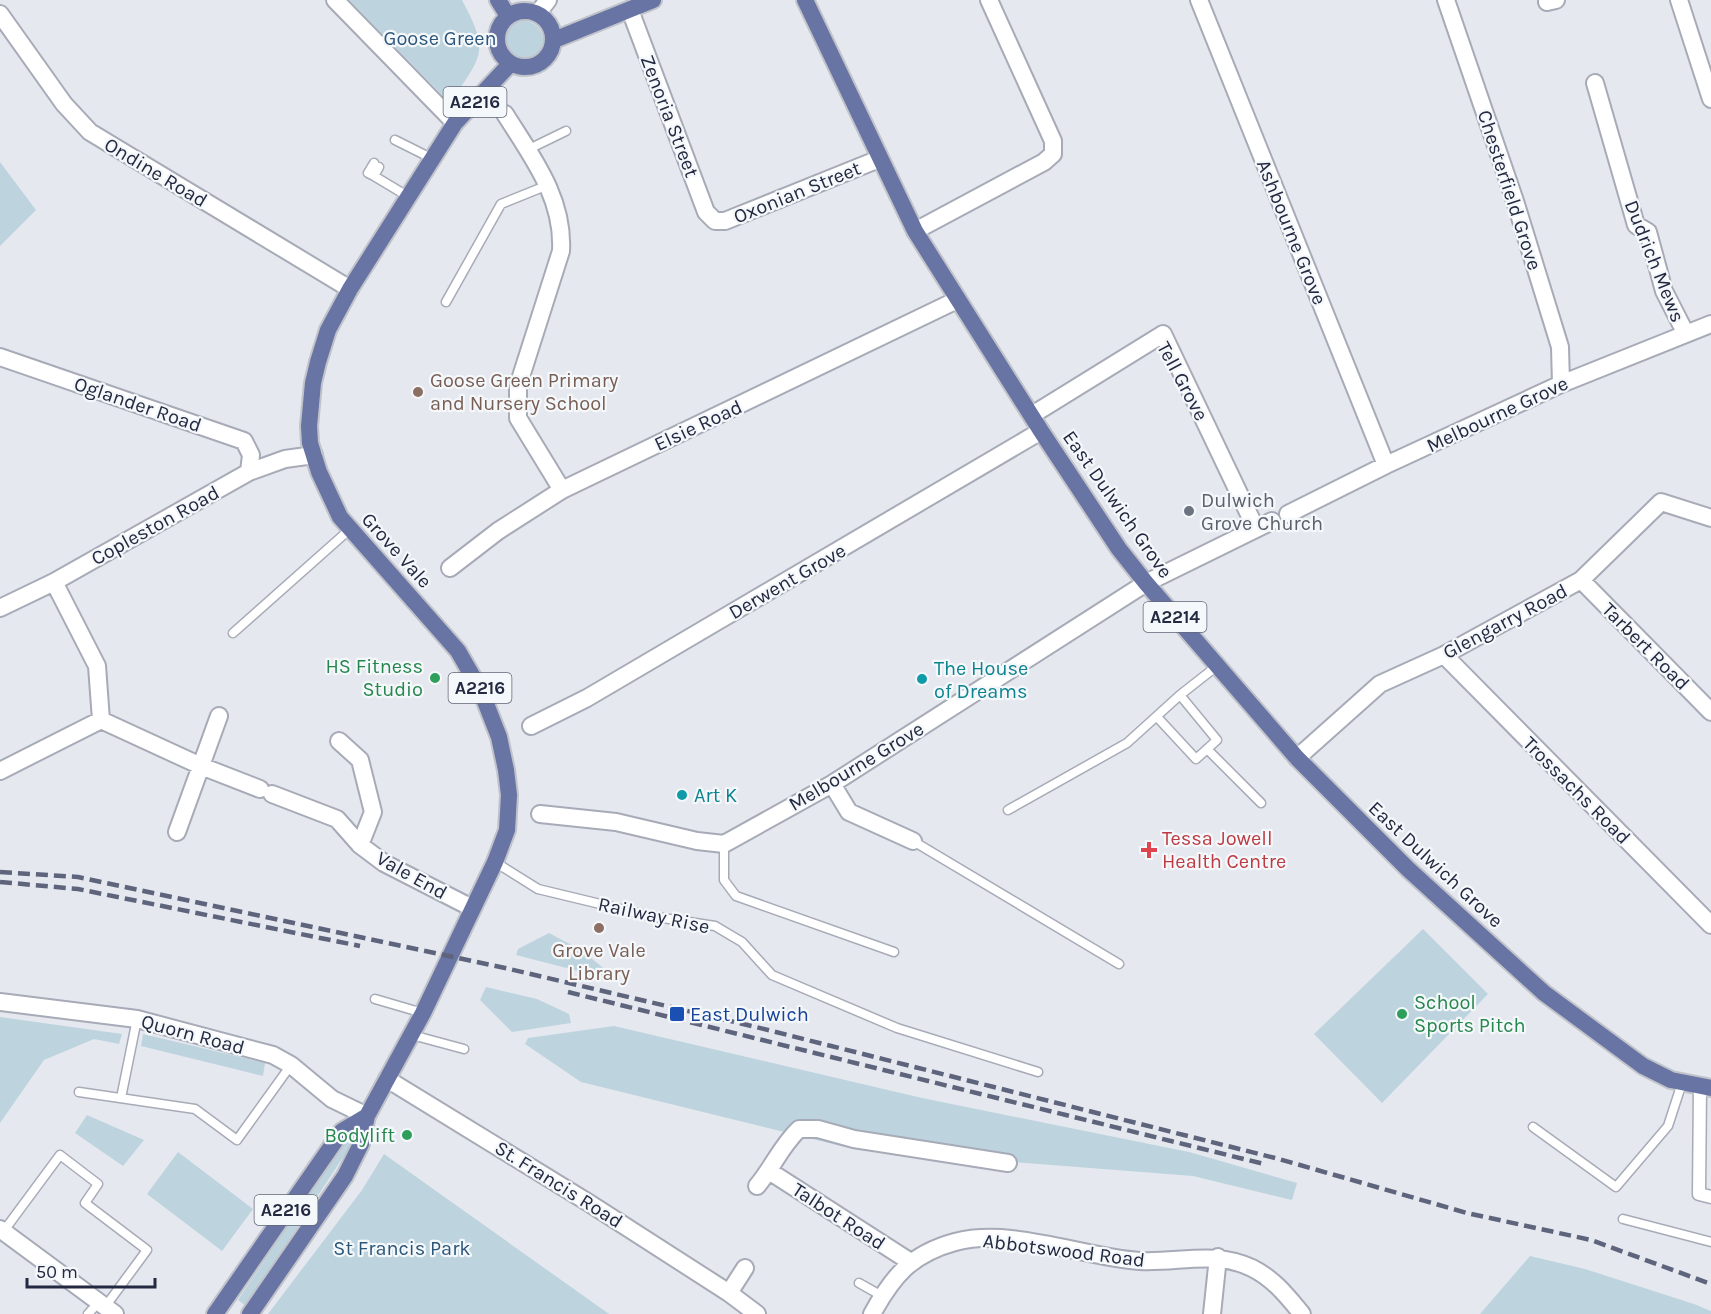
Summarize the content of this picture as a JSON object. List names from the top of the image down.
{
  "streets": {
    "main road": [
      "A2216",
      "East Dulwich Grove",
      "Grove Vale",
      "A2214"
    ],
    "street": [
      "Zenoria Street",
      "Ondine Road",
      "Chesterfield Grove",
      "Oxonian Street",
      "Ashbourne Grove",
      "Dudrich Mews",
      "Tell Grove",
      "Oglander Road",
      "Melbourne Grove",
      "Elsie Road",
      "Copleston Road",
      "Derwent Grove",
      "Glengarry Road",
      "Tarbert Road",
      "Trossachs Road",
      "Vale End",
      "Quorn Road",
      "St. Francis Road",
      "Talbot Road",
      "Abbotswood Road"
    ],
    "lane": ["Railway Rise"]
  },
  "crossings": [
    ["A2216", "Grove Vale"],
    ["A2216", "Quorn Road"],
    ["A2216", "St. Francis Road"],
    ["Zenoria Street", "Oxonian Street"],
    ["Ondine Road", "Grove Vale"],
    ["Chesterfield Grove", "Melbourne Grove"],
    ["Oxonian Street", "East Dulwich Grove"],
    ["Ashbourne Grove", "Melbourne Grove"],
    ["Dudrich Mews", "Melbourne Grove"],
    ["Tell Grove", "Melbourne Grove"],
    ["Tell Grove", "East Dulwich Grove"],
    ["Oglander Road", "Copleston Road"],
    ["Melbourne Grove", "East Dulwich Grove"],
    ["Elsie Road", "East Dulwich Grove"],
    ["East Dulwich Grove", "Derwent Grove"],
    ["East Dulwich Grove", "Glengarry Road"],
    ["Copleston Road", "Grove Vale"],
    ["Grove Vale", "Vale End"],
    ["Grove Vale", "Railway Rise"],
    ["Grove Vale", "St. Francis Road"],
    ["Glengarry Road", "Tarbert Road"],
    ["Glengarry Road", "Trossachs Road"],
    ["Talbot Road", "Abbotswood Road"]
  ],
  "parks": ["Goose Green", "St Francis Park"],
  "places": {
    "other": [
      "Goose Green Primary and Nursery School",
      "Dulwich Grove Church",
      "HS Fitness Studio",
      "The House of Dreams",
      "Art K",
      "Grove Vale Library",
      "School Sports Pitch",
      "Bodylift"
    ],
    "health": ["Tessa Jowell Health Centre"],
    "transit": ["East Dulwich"]
  },
  "scale_bar": "50 m"
}
